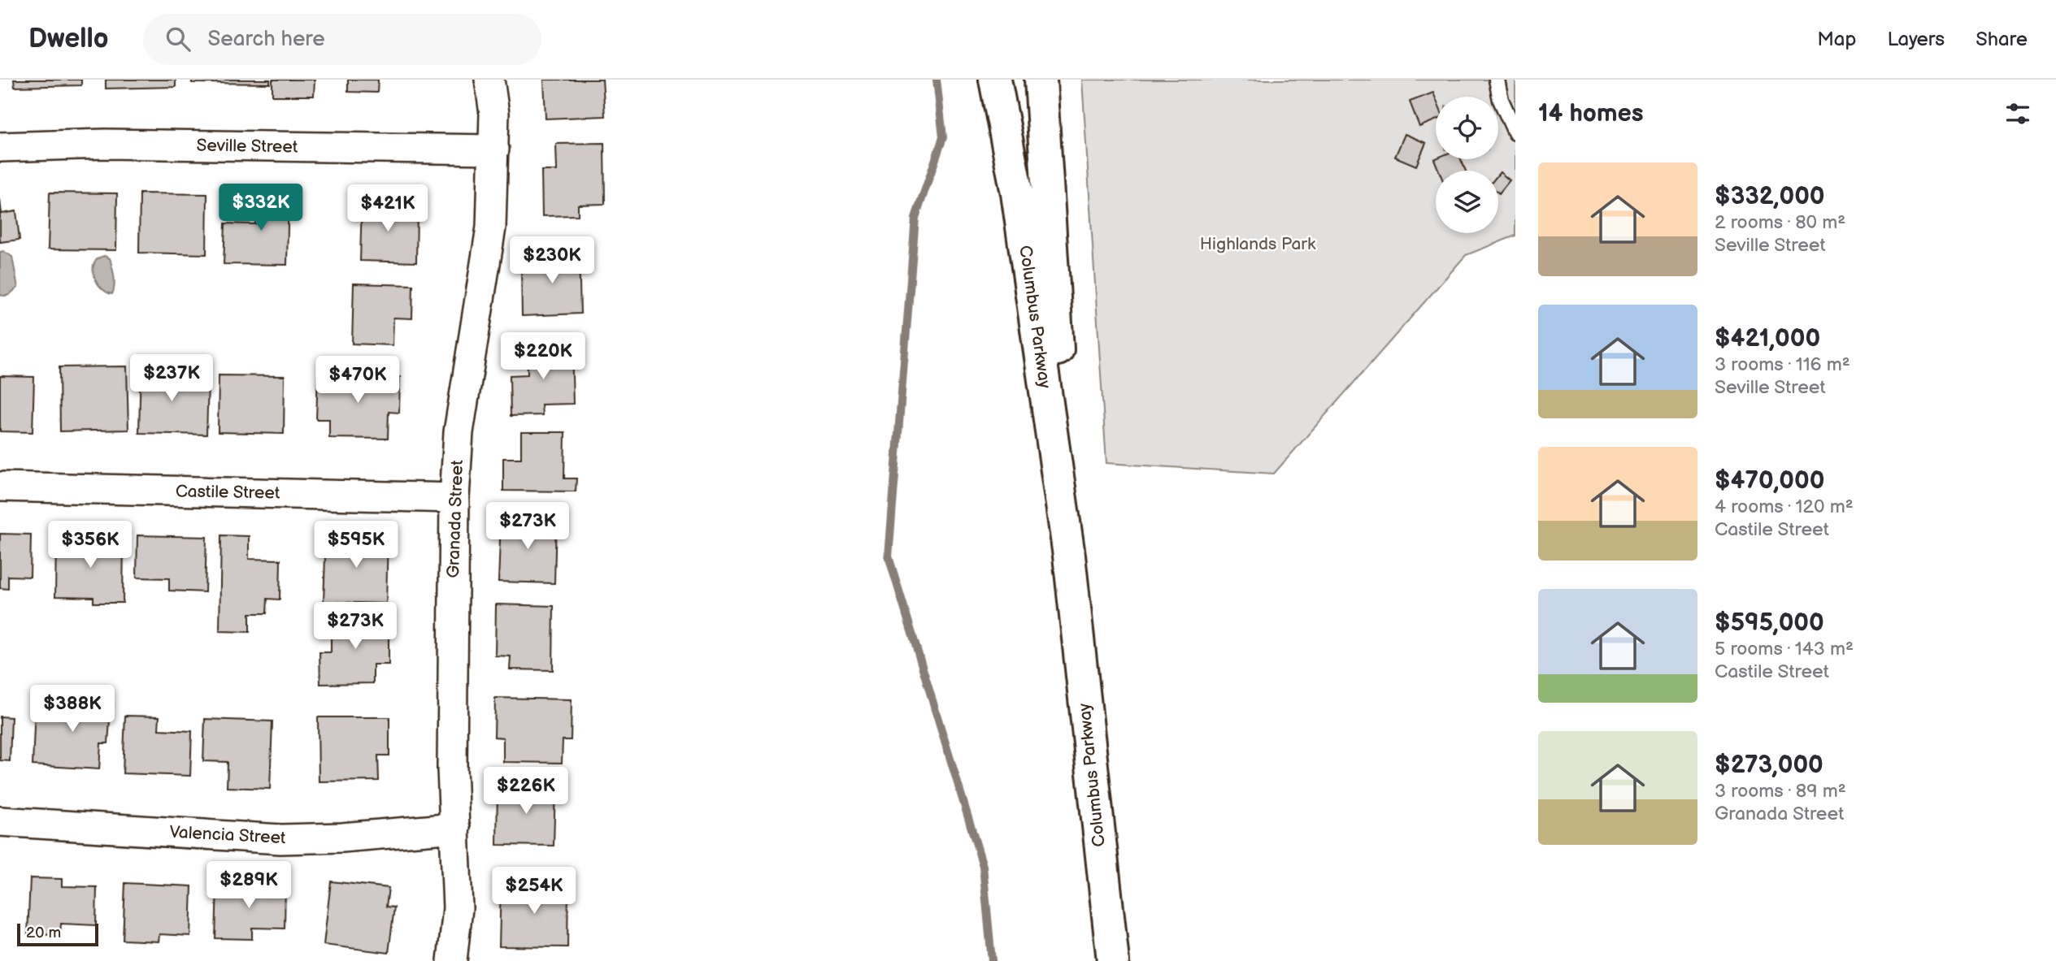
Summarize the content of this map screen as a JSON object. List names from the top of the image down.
{
  "streets": {
    "main road": ["Columbus Parkway"],
    "street": [
      "Seville Street",
      "Castile Street",
      "Granada Street",
      "Valencia Street"
    ]
  },
  "crossings": [
    ["Seville Street", "Granada Street"],
    ["Castile Street", "Granada Street"],
    ["Granada Street", "Valencia Street"]
  ],
  "parks": ["Highlands Park"],
  "scale_bar": "20 m",
  "page": {
    "header": "Dwello",
    "search": "Search here",
    "nav": ["Map", "Layers", "Share"],
    "heading": "14 homes",
    "list": [
      {
        "name": "$332,000",
        "note": "2 rooms · 80 m² · Seville Street"
      },
      {
        "name": "$421,000",
        "note": "3 rooms · 116 m² · Seville Street"
      },
      {
        "name": "$470,000",
        "note": "4 rooms · 120 m² · Castile Street"
      },
      {
        "name": "$595,000",
        "note": "5 rooms · 143 m² · Castile Street"
      },
      {
        "name": "$273,000",
        "note": "3 rooms · 89 m² · Granada Street"
      }
    ],
    "price": [
      "$332K",
      "$421K",
      "$230K",
      "$220K",
      "$237K",
      "$470K",
      "$273K",
      "$356K",
      "$595K",
      "$273K",
      "$388K",
      "$226K",
      "$289K",
      "$254K"
    ],
    "scale": "20 m"
  }
}
